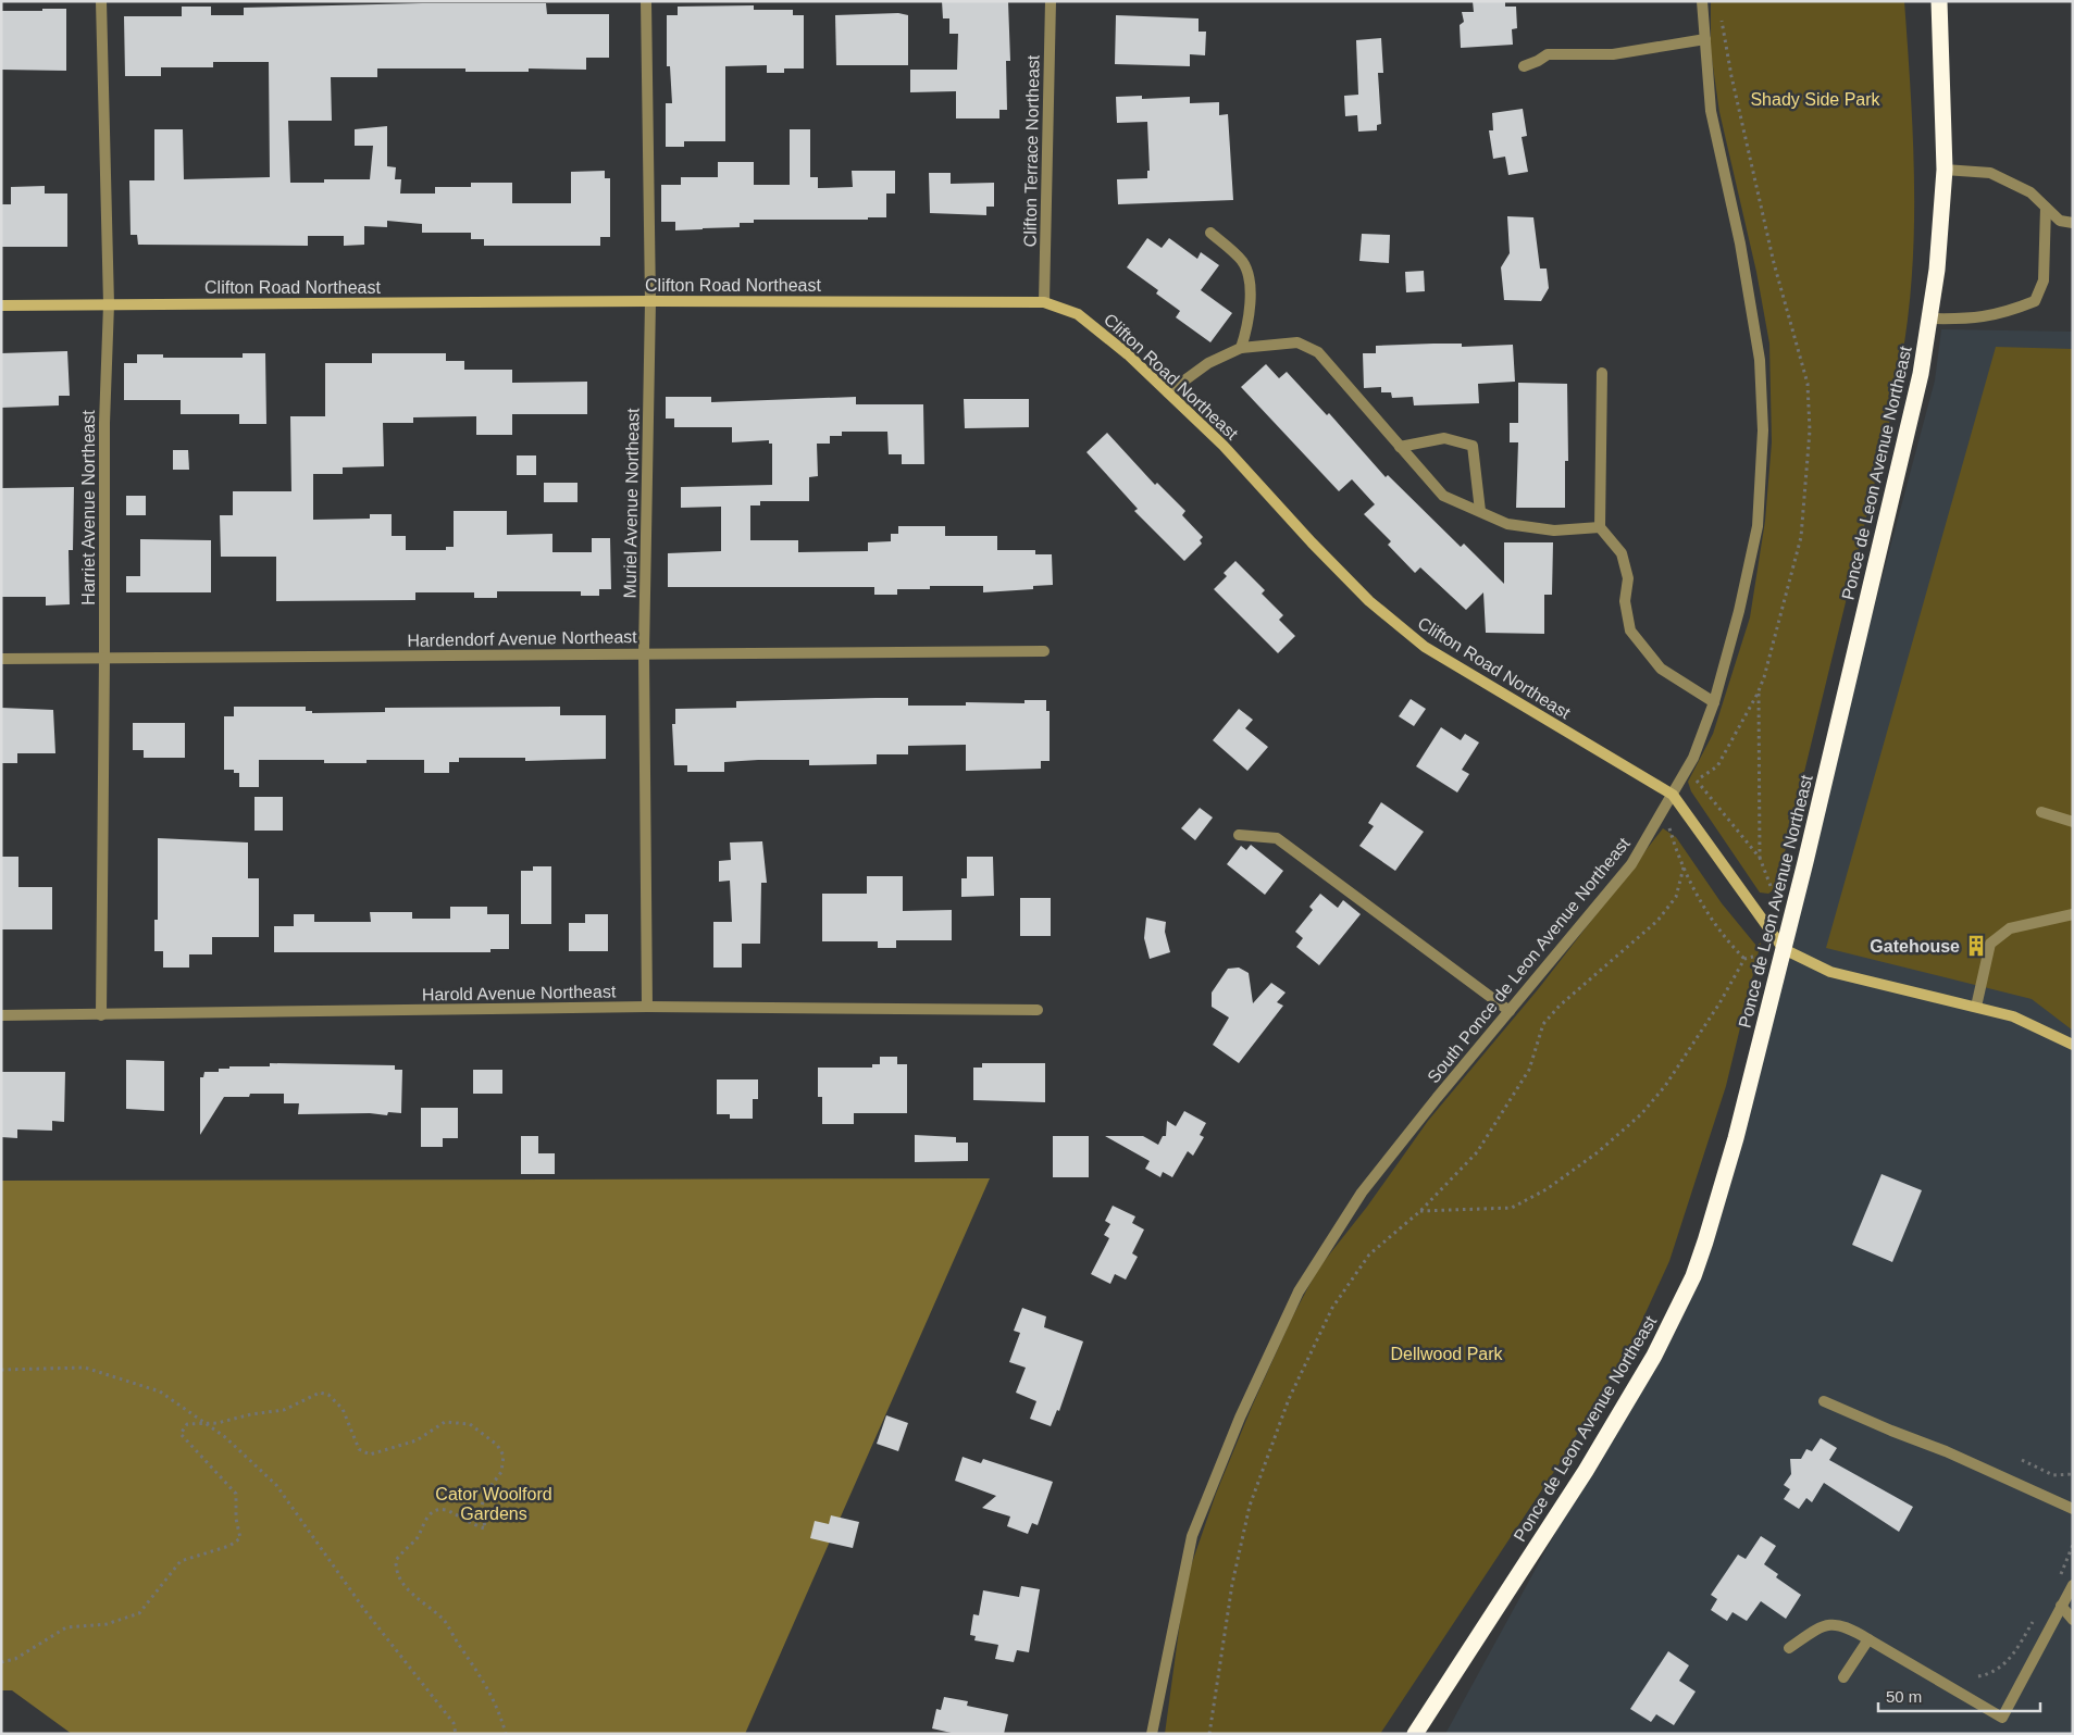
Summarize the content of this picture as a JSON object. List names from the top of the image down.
{
  "streets": {
    "highway": ["Ponce de Leon Avenue Northeast"],
    "street": [
      "Clifton Terrace Northeast",
      "Clifton Road Northeast",
      "Muriel Avenue Northeast",
      "Harriet Avenue Northeast",
      "Hardendorf Avenue Northeast",
      "South Ponce de Leon Avenue Northeast",
      "Harold Avenue Northeast"
    ]
  },
  "crossings": [
    ["Clifton Terrace Northeast", "Clifton Road Northeast"],
    ["Clifton Road Northeast", "Ponce de Leon Avenue Northeast"],
    ["Clifton Road Northeast", "Muriel Avenue Northeast"],
    ["Clifton Road Northeast", "Harriet Avenue Northeast"],
    ["Clifton Road Northeast", "South Ponce de Leon Avenue Northeast"],
    ["Muriel Avenue Northeast", "Hardendorf Avenue Northeast"],
    ["Muriel Avenue Northeast", "Harold Avenue Northeast"],
    ["Harriet Avenue Northeast", "Hardendorf Avenue Northeast"],
    ["Harriet Avenue Northeast", "Harold Avenue Northeast"]
  ],
  "parks": ["Shady Side Park", "Dellwood Park", "Cator Woolford Gardens"],
  "places": {
    "building": ["Gatehouse"]
  },
  "scale_bar": "50 m"
}
